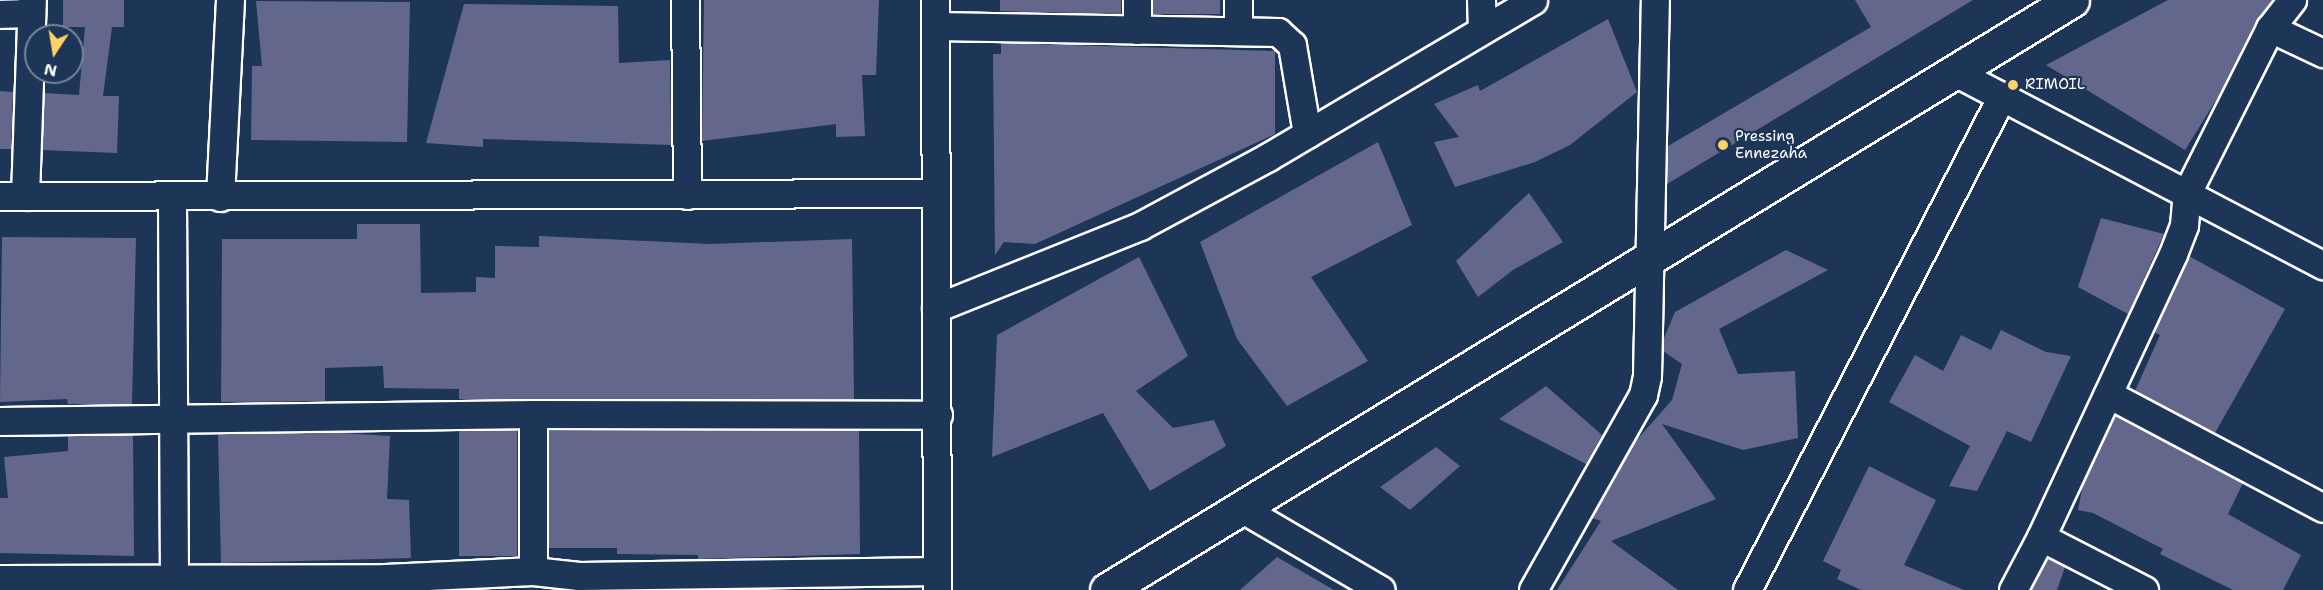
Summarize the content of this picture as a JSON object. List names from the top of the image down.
{
  "places": ["RIMOIL", "Pressing Ennezaha"],
  "north": "bottom"
}
